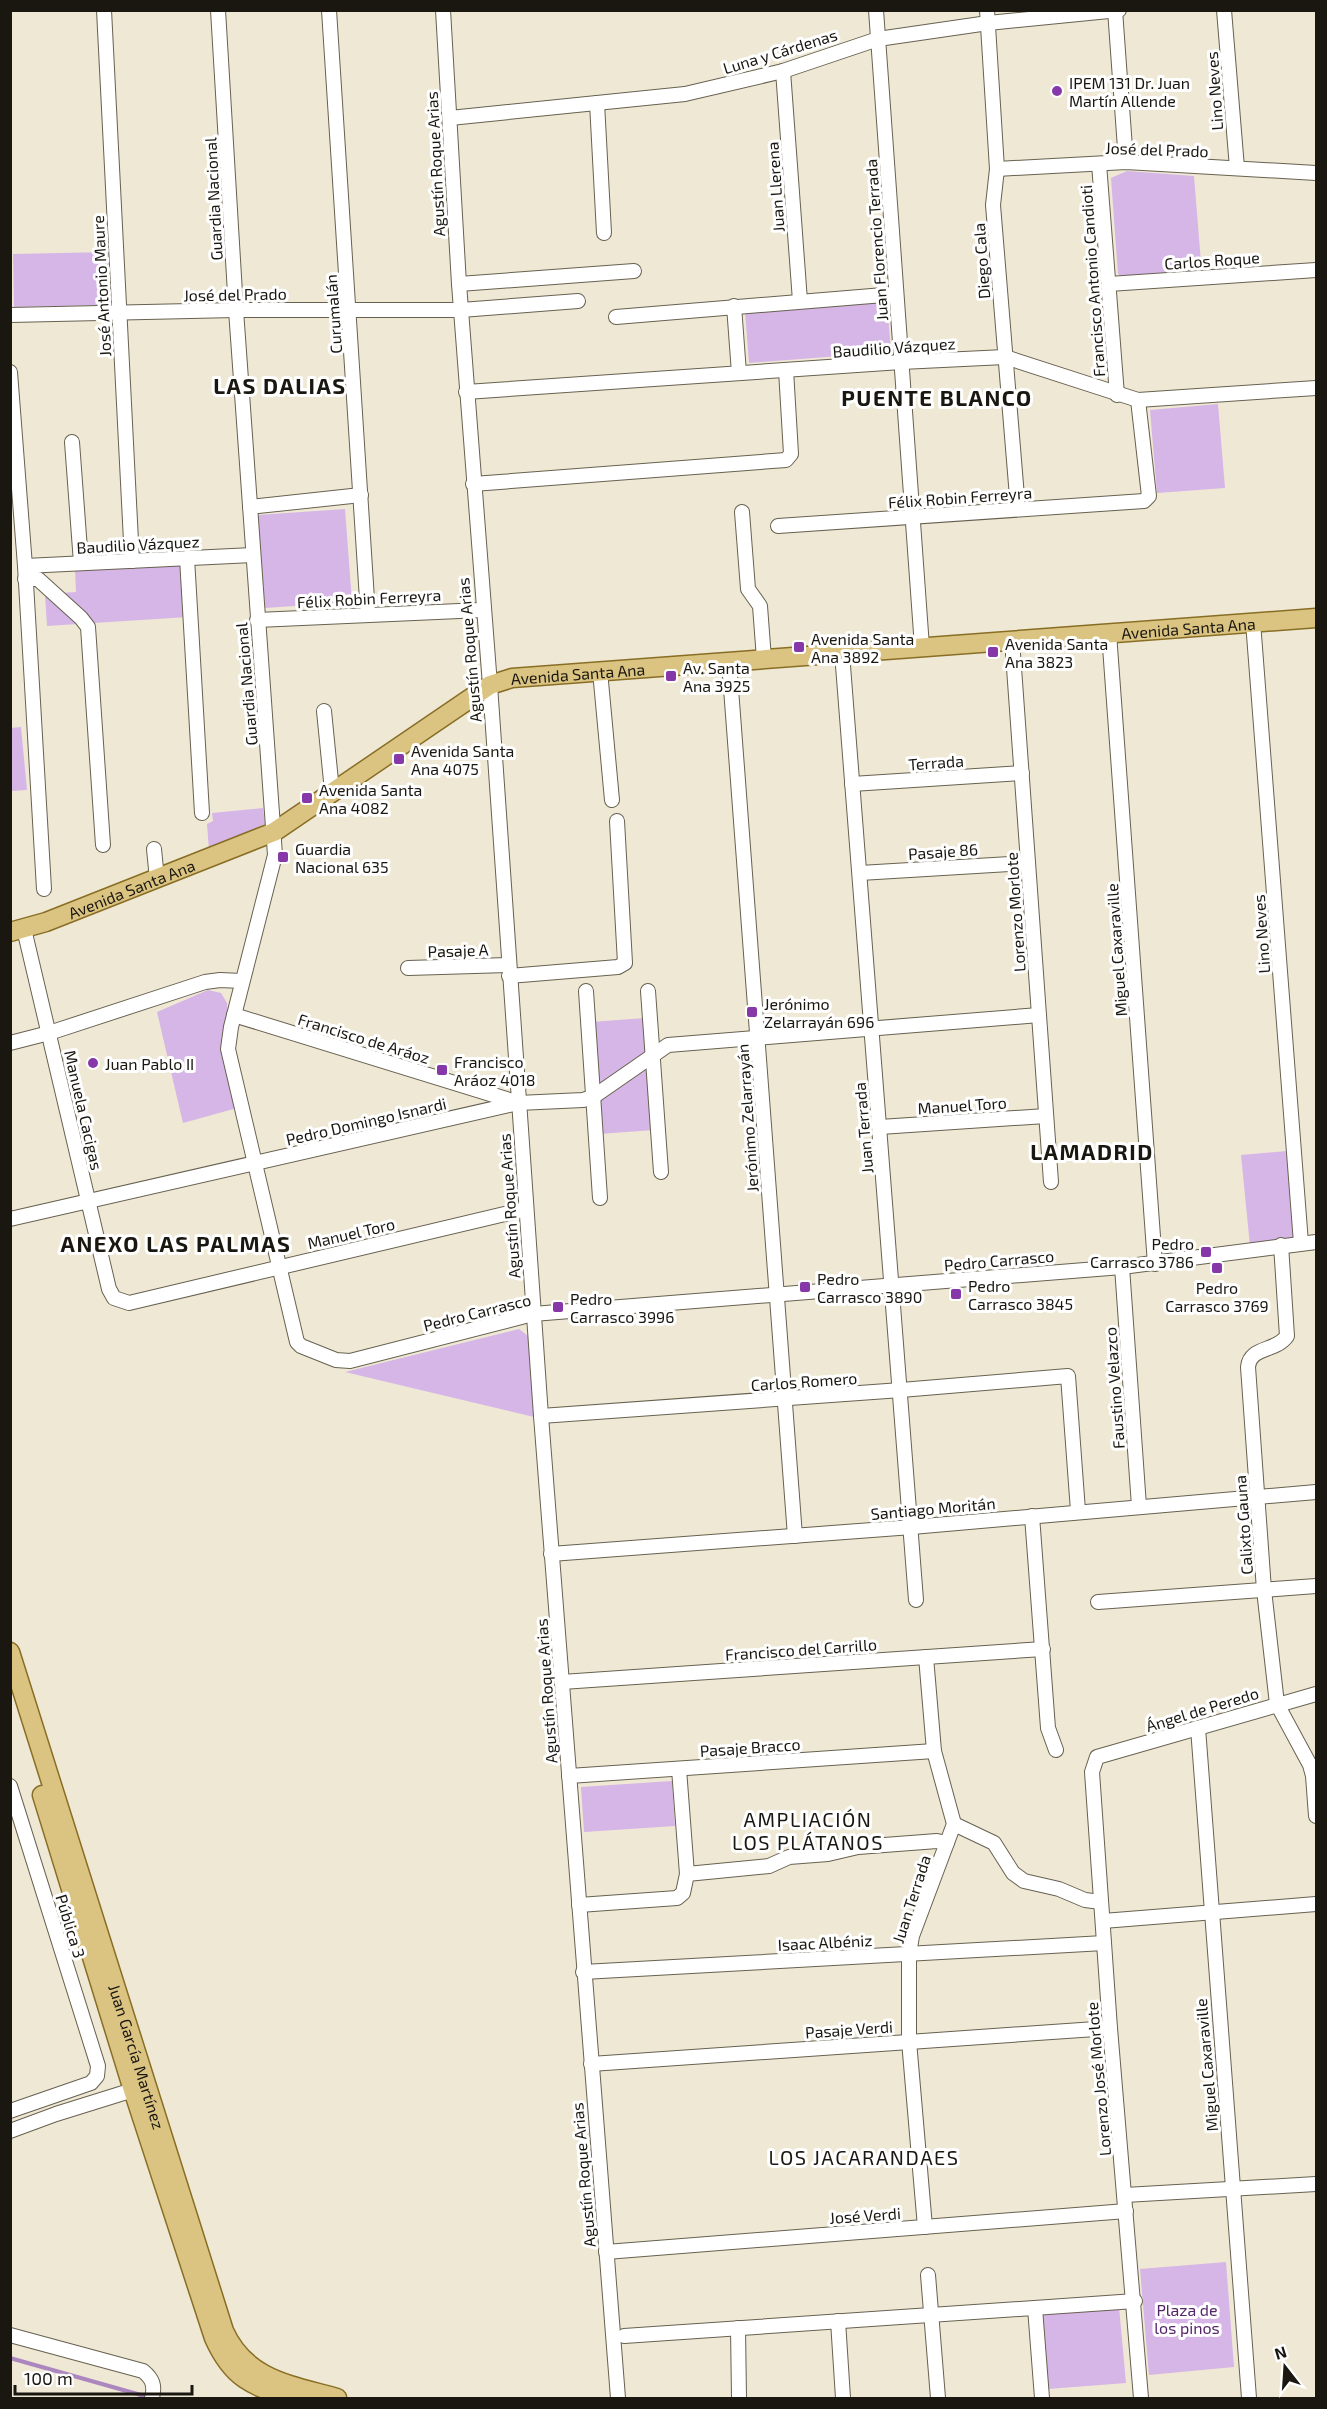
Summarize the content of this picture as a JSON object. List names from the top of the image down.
{
  "streets": {
    "main road": ["Avenida Santa Ana", "Juan García Martínez"],
    "street": [
      "Luna y Cárdenas",
      "Lino Neves",
      "José del Prado",
      "Agustín Roque Arias",
      "Juan Llerena",
      "Guardia Nacional",
      "Juan Florencio Terrada",
      "Carlos Roque",
      "Diego Cala",
      "Francisco Antonio Candioti",
      "José Antonio Maure",
      "Curumalán",
      "Baudilio Vázquez",
      "Félix Robin Ferreyra",
      "Terrada",
      "Pasaje 86",
      "Lorenzo Morlote",
      "Pasaje A",
      "Miguel Caxaraville",
      "Francisco de Aráoz",
      "Manuel Toro",
      "Manuela Cacigas",
      "Jerónimo Zelarrayán",
      "Pedro Domingo Isnardi",
      "Juan Terrada",
      "Pedro Carrasco",
      "Carlos Romero",
      "Faustino Velazco",
      "Santiago Moritán",
      "Calixto Gauna",
      "Francisco del Carrillo",
      "Ángel de Peredo",
      "Pasaje Bracco",
      "Pública 3",
      "Isaac Albéniz",
      "Pasaje Verdi",
      "Lorenzo José Morlote",
      "José Verdi"
    ]
  },
  "crossings": [
    ["Luna y Cárdenas", "Agustín Roque Arias"],
    ["Luna y Cárdenas", "Juan Llerena"],
    ["Luna y Cárdenas", "Juan Florencio Terrada"],
    ["Luna y Cárdenas", "Diego Cala"],
    ["Lino Neves", "José del Prado"],
    ["Lino Neves", "Avenida Santa Ana"],
    ["Lino Neves", "Pedro Carrasco"],
    ["José del Prado", "Agustín Roque Arias"],
    ["José del Prado", "Guardia Nacional"],
    ["José del Prado", "Diego Cala"],
    ["José del Prado", "Francisco Antonio Candioti"],
    ["José del Prado", "José Antonio Maure"],
    ["José del Prado", "Curumalán"],
    ["Agustín Roque Arias", "Baudilio Vázquez"],
    ["Agustín Roque Arias", "Félix Robin Ferreyra"],
    ["Agustín Roque Arias", "Avenida Santa Ana"],
    ["Agustín Roque Arias", "Pasaje A"],
    ["Agustín Roque Arias", "Francisco de Aráoz"],
    ["Agustín Roque Arias", "Manuel Toro"],
    ["Agustín Roque Arias", "Pedro Domingo Isnardi"],
    ["Agustín Roque Arias", "Pedro Carrasco"],
    ["Agustín Roque Arias", "Carlos Romero"],
    ["Agustín Roque Arias", "Santiago Moritán"],
    ["Agustín Roque Arias", "Francisco del Carrillo"],
    ["Agustín Roque Arias", "Pasaje Bracco"],
    ["Agustín Roque Arias", "Isaac Albéniz"],
    ["Agustín Roque Arias", "Pasaje Verdi"],
    ["Agustín Roque Arias", "José Verdi"],
    ["Guardia Nacional", "Baudilio Vázquez"],
    ["Guardia Nacional", "Félix Robin Ferreyra"],
    ["Guardia Nacional", "Avenida Santa Ana"],
    ["Guardia Nacional", "Francisco de Aráoz"],
    ["Guardia Nacional", "Manuel Toro"],
    ["Guardia Nacional", "Pedro Domingo Isnardi"],
    ["Guardia Nacional", "Pedro Carrasco"],
    ["Juan Florencio Terrada", "Baudilio Vázquez"],
    ["Juan Florencio Terrada", "Félix Robin Ferreyra"],
    ["Juan Florencio Terrada", "Avenida Santa Ana"],
    ["Carlos Roque", "Francisco Antonio Candioti"],
    ["Diego Cala", "Baudilio Vázquez"],
    ["Diego Cala", "Félix Robin Ferreyra"],
    ["Francisco Antonio Candioti", "Baudilio Vázquez"],
    ["José Antonio Maure", "Baudilio Vázquez"],
    ["Curumalán", "Félix Robin Ferreyra"],
    ["Baudilio Vázquez", "Félix Robin Ferreyra"],
    ["Avenida Santa Ana", "Lorenzo Morlote"],
    ["Avenida Santa Ana", "Miguel Caxaraville"],
    ["Avenida Santa Ana", "Manuela Cacigas"],
    ["Avenida Santa Ana", "Jerónimo Zelarrayán"],
    ["Avenida Santa Ana", "Juan Terrada"],
    ["Terrada", "Lorenzo Morlote"],
    ["Terrada", "Juan Terrada"],
    ["Pasaje 86", "Lorenzo Morlote"],
    ["Pasaje 86", "Juan Terrada"],
    ["Lorenzo Morlote", "Manuel Toro"],
    ["Lorenzo Morlote", "Pedro Domingo Isnardi"],
    ["Miguel Caxaraville", "Pedro Carrasco"],
    ["Miguel Caxaraville", "Ángel de Peredo"],
    ["Francisco de Aráoz", "Pedro Domingo Isnardi"],
    ["Manuel Toro", "Manuela Cacigas"],
    ["Manuel Toro", "Juan Terrada"],
    ["Manuela Cacigas", "Pedro Domingo Isnardi"],
    ["Jerónimo Zelarrayán", "Pedro Domingo Isnardi"],
    ["Jerónimo Zelarrayán", "Pedro Carrasco"],
    ["Jerónimo Zelarrayán", "Carlos Romero"],
    ["Jerónimo Zelarrayán", "Santiago Moritán"],
    ["Pedro Domingo Isnardi", "Juan Terrada"],
    ["Juan Terrada", "Pedro Carrasco"],
    ["Juan Terrada", "Carlos Romero"],
    ["Juan Terrada", "Santiago Moritán"],
    ["Juan Terrada", "Isaac Albéniz"],
    ["Juan Terrada", "Pasaje Verdi"],
    ["Juan Terrada", "José Verdi"],
    ["Pedro Carrasco", "Faustino Velazco"],
    ["Pedro Carrasco", "Calixto Gauna"],
    ["Carlos Romero", "Santiago Moritán"],
    ["Faustino Velazco", "Santiago Moritán"],
    ["Santiago Moritán", "Calixto Gauna"],
    ["Calixto Gauna", "Ángel de Peredo"],
    ["Ángel de Peredo", "Lorenzo José Morlote"],
    ["Isaac Albéniz", "Lorenzo José Morlote"],
    ["Pasaje Verdi", "Lorenzo José Morlote"],
    ["Lorenzo José Morlote", "José Verdi"]
  ],
  "districts": [
    "LAS DALIAS",
    "PUENTE BLANCO",
    "LAMADRID",
    "ANEXO LAS PALMAS",
    "AMPLIACIÓN LOS PLÁTANOS",
    "LOS JACARANDAES"
  ],
  "parks": ["Plaza de los pinos"],
  "places": {
    "other": ["IPEM 131 Dr. Juan Martín Allende", "Juan Pablo II"],
    "transit": [
      "Avenida Santa Ana 3892",
      "Avenida Santa Ana 3823",
      "Av. Santa Ana 3925",
      "Avenida Santa Ana 4075",
      "Avenida Santa Ana 4082",
      "Guardia Nacional 635",
      "Jerónimo Zelarrayán 696",
      "Francisco Aráoz 4018",
      "Pedro Carrasco 3786",
      "Pedro Carrasco 3769",
      "Pedro Carrasco 3890",
      "Pedro Carrasco 3845",
      "Pedro Carrasco 3996"
    ]
  },
  "scale_bar": "100 m",
  "north": "top"
}
